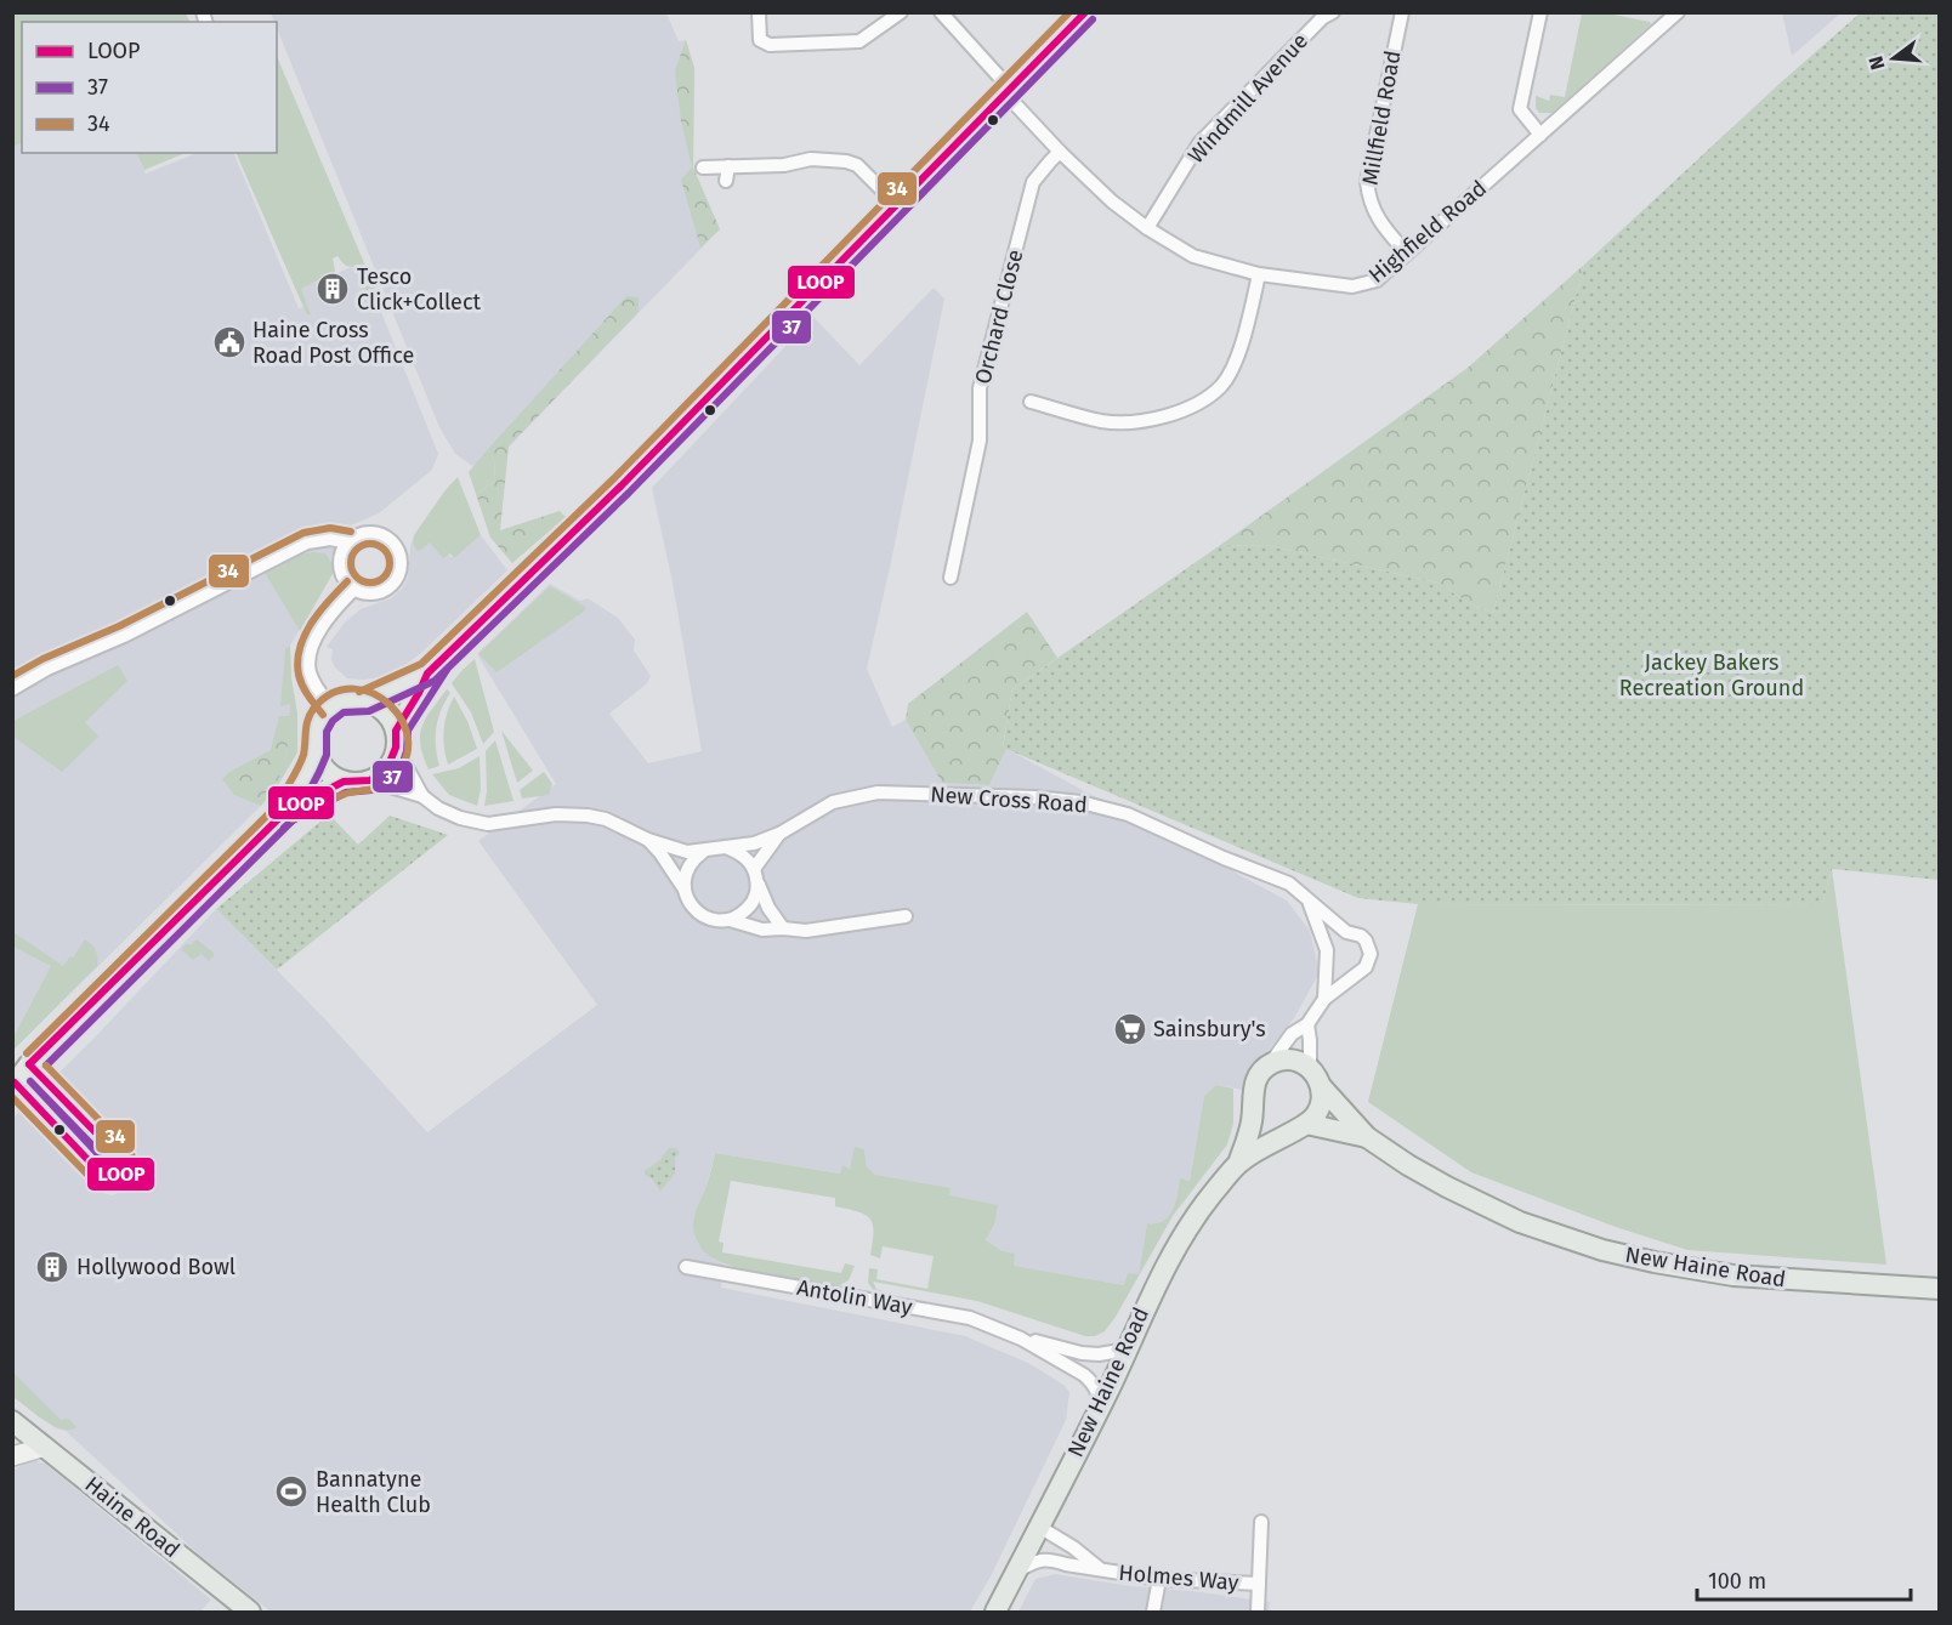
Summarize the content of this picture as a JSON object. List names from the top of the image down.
{
  "streets": {
    "main road": ["New Haine Road", "Haine Road"],
    "street": [
      "Windmill Avenue",
      "Millfield Road",
      "Highfield Road",
      "Orchard Close",
      "New Cross Road",
      "Antolin Way",
      "Holmes Way"
    ]
  },
  "crossings": [
    ["Windmill Avenue", "Highfield Road"],
    ["Millfield Road", "Highfield Road"],
    ["Highfield Road", "Orchard Close"],
    ["New Cross Road", "New Haine Road"],
    ["New Haine Road", "Antolin Way"],
    ["New Haine Road", "Holmes Way"]
  ],
  "parks": ["Jackey Bakers Recreation Ground"],
  "places": {
    "building": ["Tesco Click+Collect", "Hollywood Bowl"],
    "public building": ["Haine Cross Road Post Office"],
    "supermarket": ["Sainsbury's"],
    "sports": ["Bannatyne Health Club"]
  },
  "lines": ["transit line LOOP", "transit line 34", "transit line 37"],
  "legend": ["LOOP", "37", "34"],
  "scale_bar": "100 m",
  "north": "left"
}
